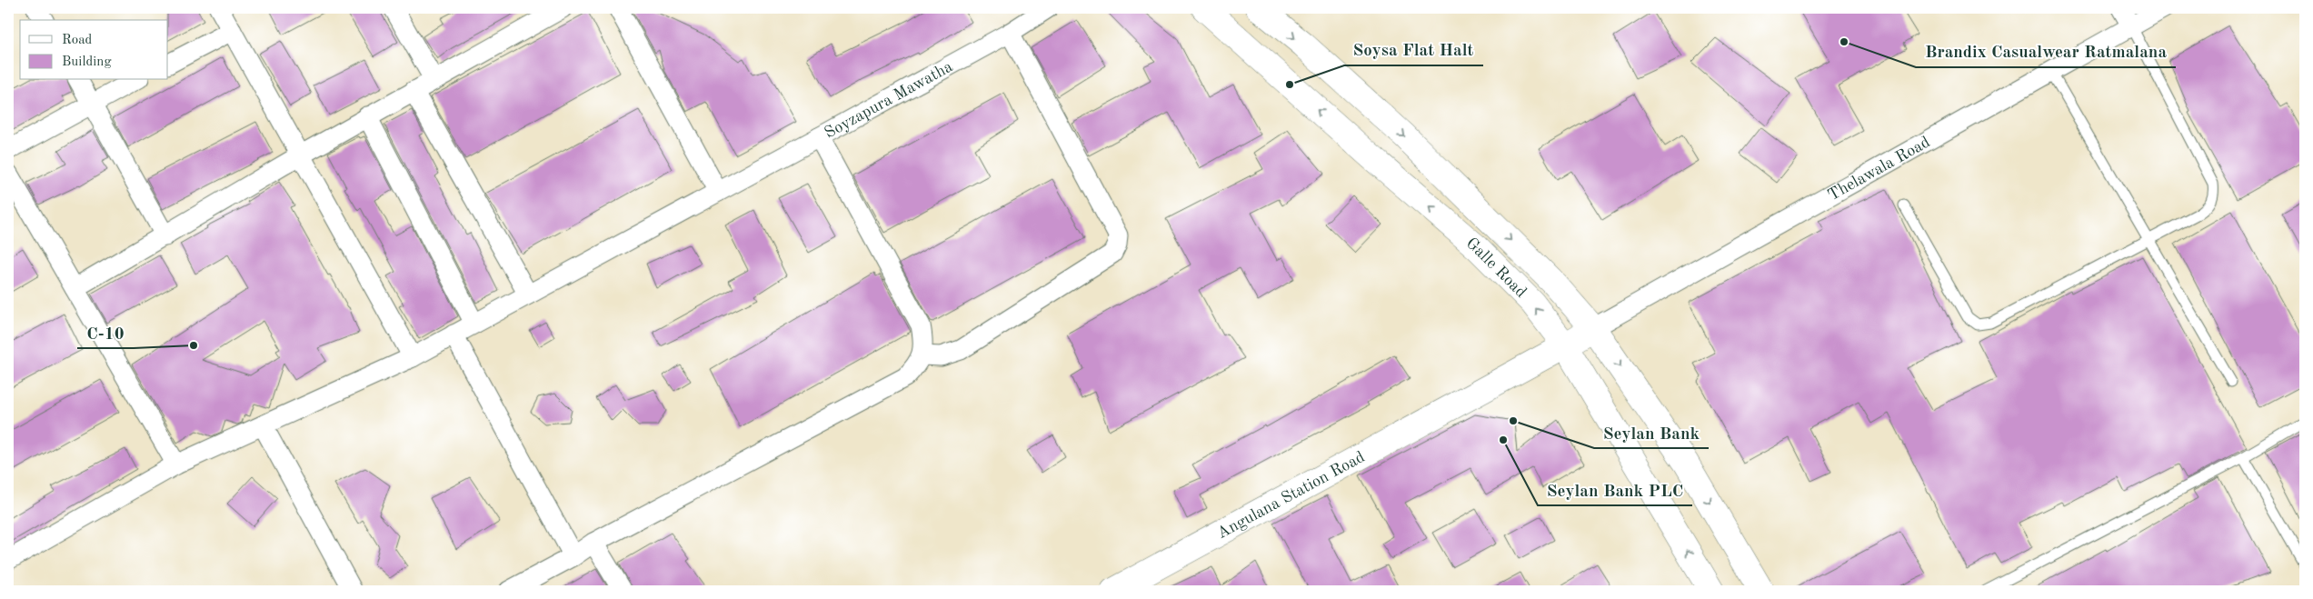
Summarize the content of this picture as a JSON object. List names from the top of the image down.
{
  "streets": {
    "main road": ["Galle Road", "Angulana Station Road"],
    "street": ["Soyzapura Mawatha", "Thelawala Road"]
  },
  "crossings": [
    ["Thelawala Road", "Galle Road"],
    ["Galle Road", "Angulana Station Road"]
  ],
  "places": [
    "Brandix Casualwear Ratmalana",
    "Soysa Flat Halt",
    "C-10",
    "Seylan Bank",
    "Seylan Bank PLC"
  ],
  "legend": ["Road", "Building"]
}
